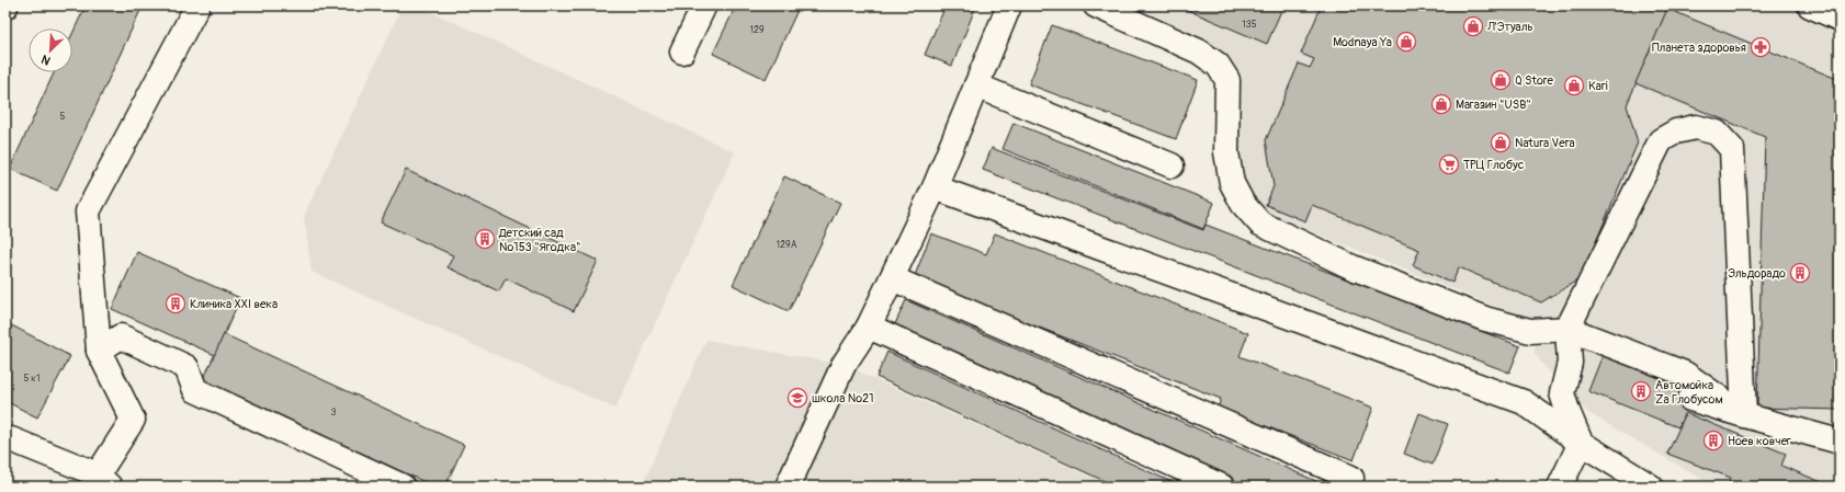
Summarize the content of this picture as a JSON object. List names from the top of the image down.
{
  "places": {
    "shop": [
      "Л'Этуаль",
      "Modnaya Ya",
      "Q Store",
      "Kari",
      "Магазин \"USB\"",
      "Natura Vera"
    ],
    "pharmacy": ["Планета здоровья"],
    "supermarket": ["ТРЦ Глобус"],
    "building": [
      "Детский сад №153 \"Ягодка\"",
      "Эльдорадо",
      "Клиника XXI века",
      "Автомойка Za Глобусом",
      "Ноев ковчег"
    ],
    "school or university": ["школа №21"]
  },
  "house_numbers": [
    "135",
    "129",
    "5",
    "129А",
    "5 к1",
    "3"
  ],
  "north": "bottom left"
}
